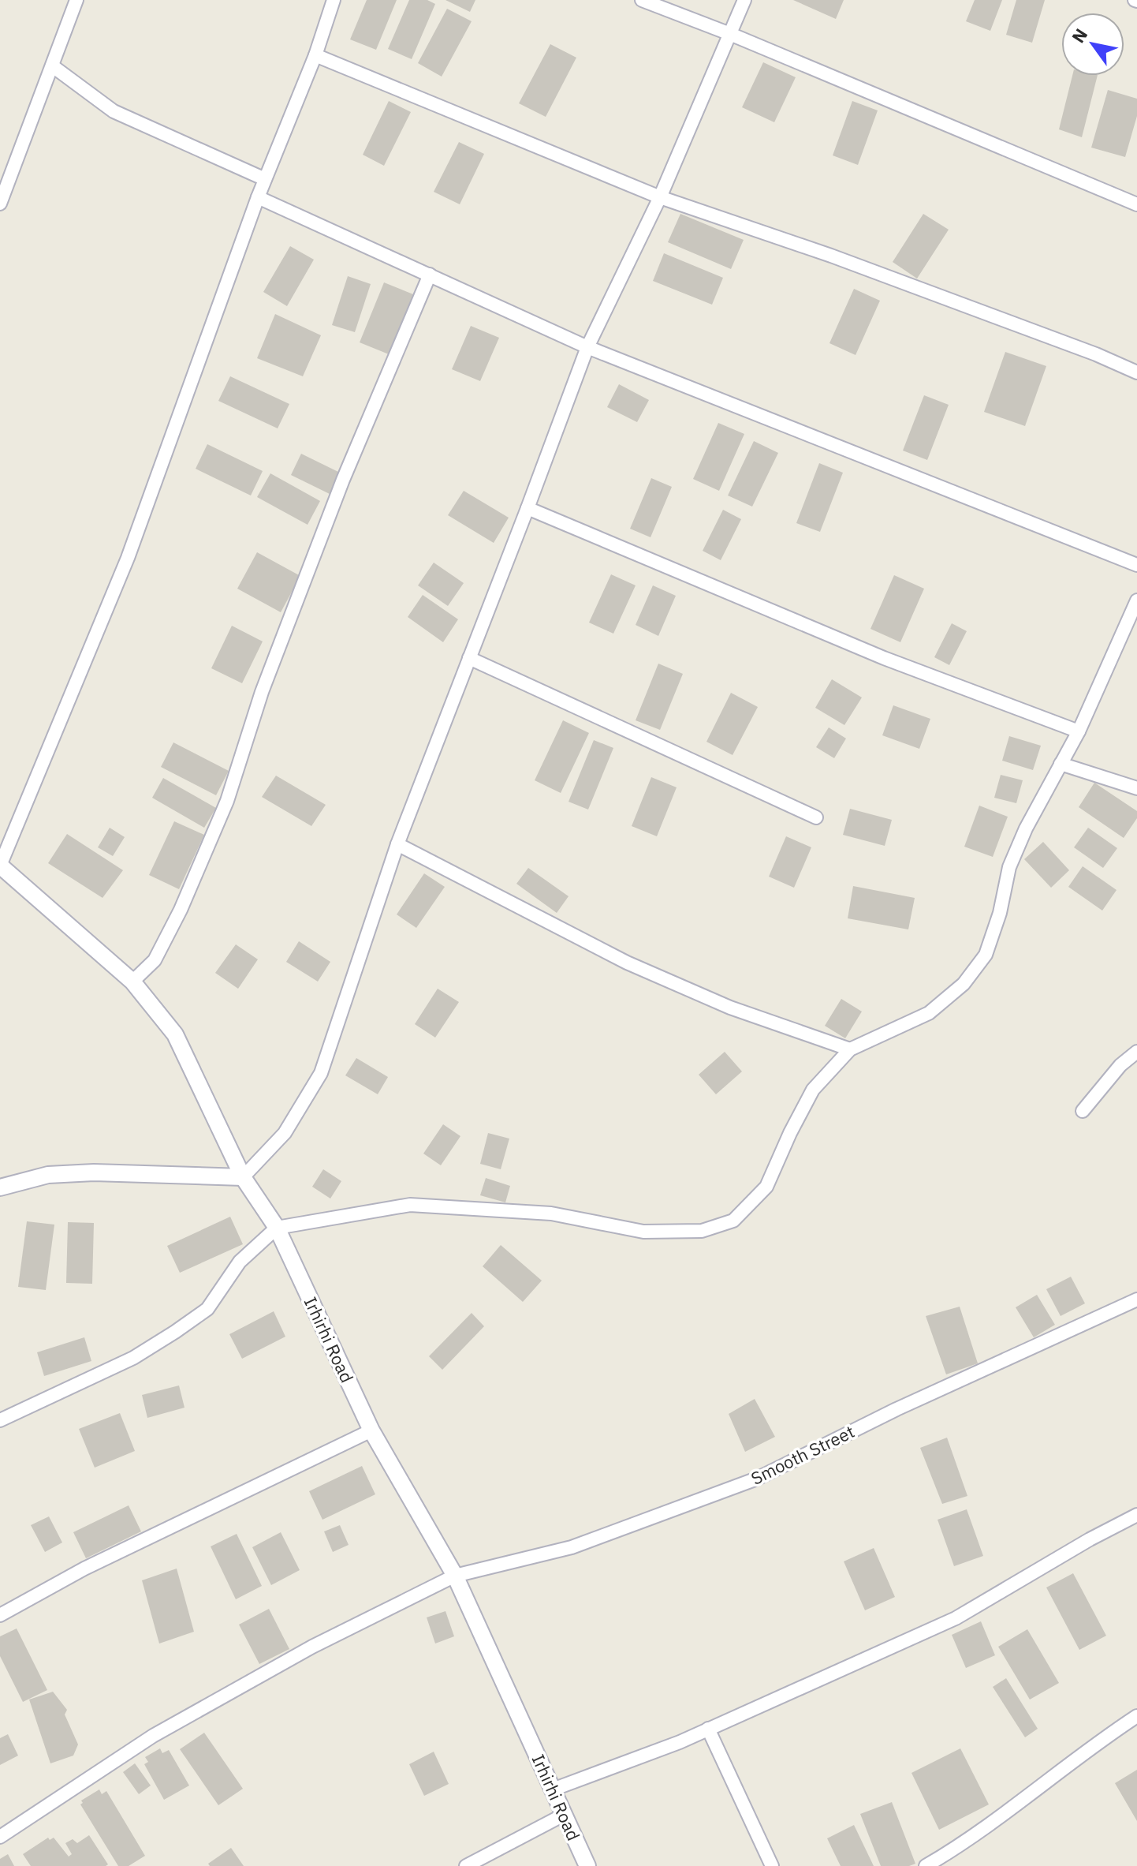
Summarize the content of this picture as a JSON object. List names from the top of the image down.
{
  "streets": {
    "street": ["Irhirhi Road", "Smooth Street"]
  },
  "crossings": [
    ["Irhirhi Road", "Smooth Street"]
  ],
  "north": "top left"
}
